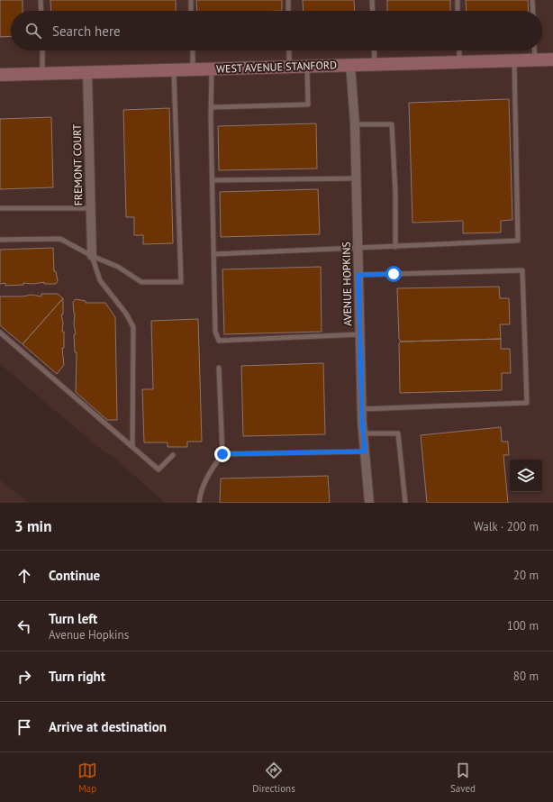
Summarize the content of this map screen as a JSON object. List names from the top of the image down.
{
  "streets": {
    "street": ["WEST AVENUE STANFORD", "FREMONT COURT", "AVENUE HOPKINS"]
  },
  "crossings": [
    ["WEST AVENUE STANFORD", "FREMONT COURT"],
    ["WEST AVENUE STANFORD", "AVENUE HOPKINS"]
  ],
  "page": {
    "search": "Search here",
    "heading": ["3 min", "Walk · 200 m"],
    "list": [
      ["Continue", "20 m"],
      ["Turn left", "Avenue Hopkins", "100 m"],
      ["Turn right", "80 m"],
      "Arrive at destination"
    ],
    "nav": ["Map", "Directions", "Saved"]
  }
}
